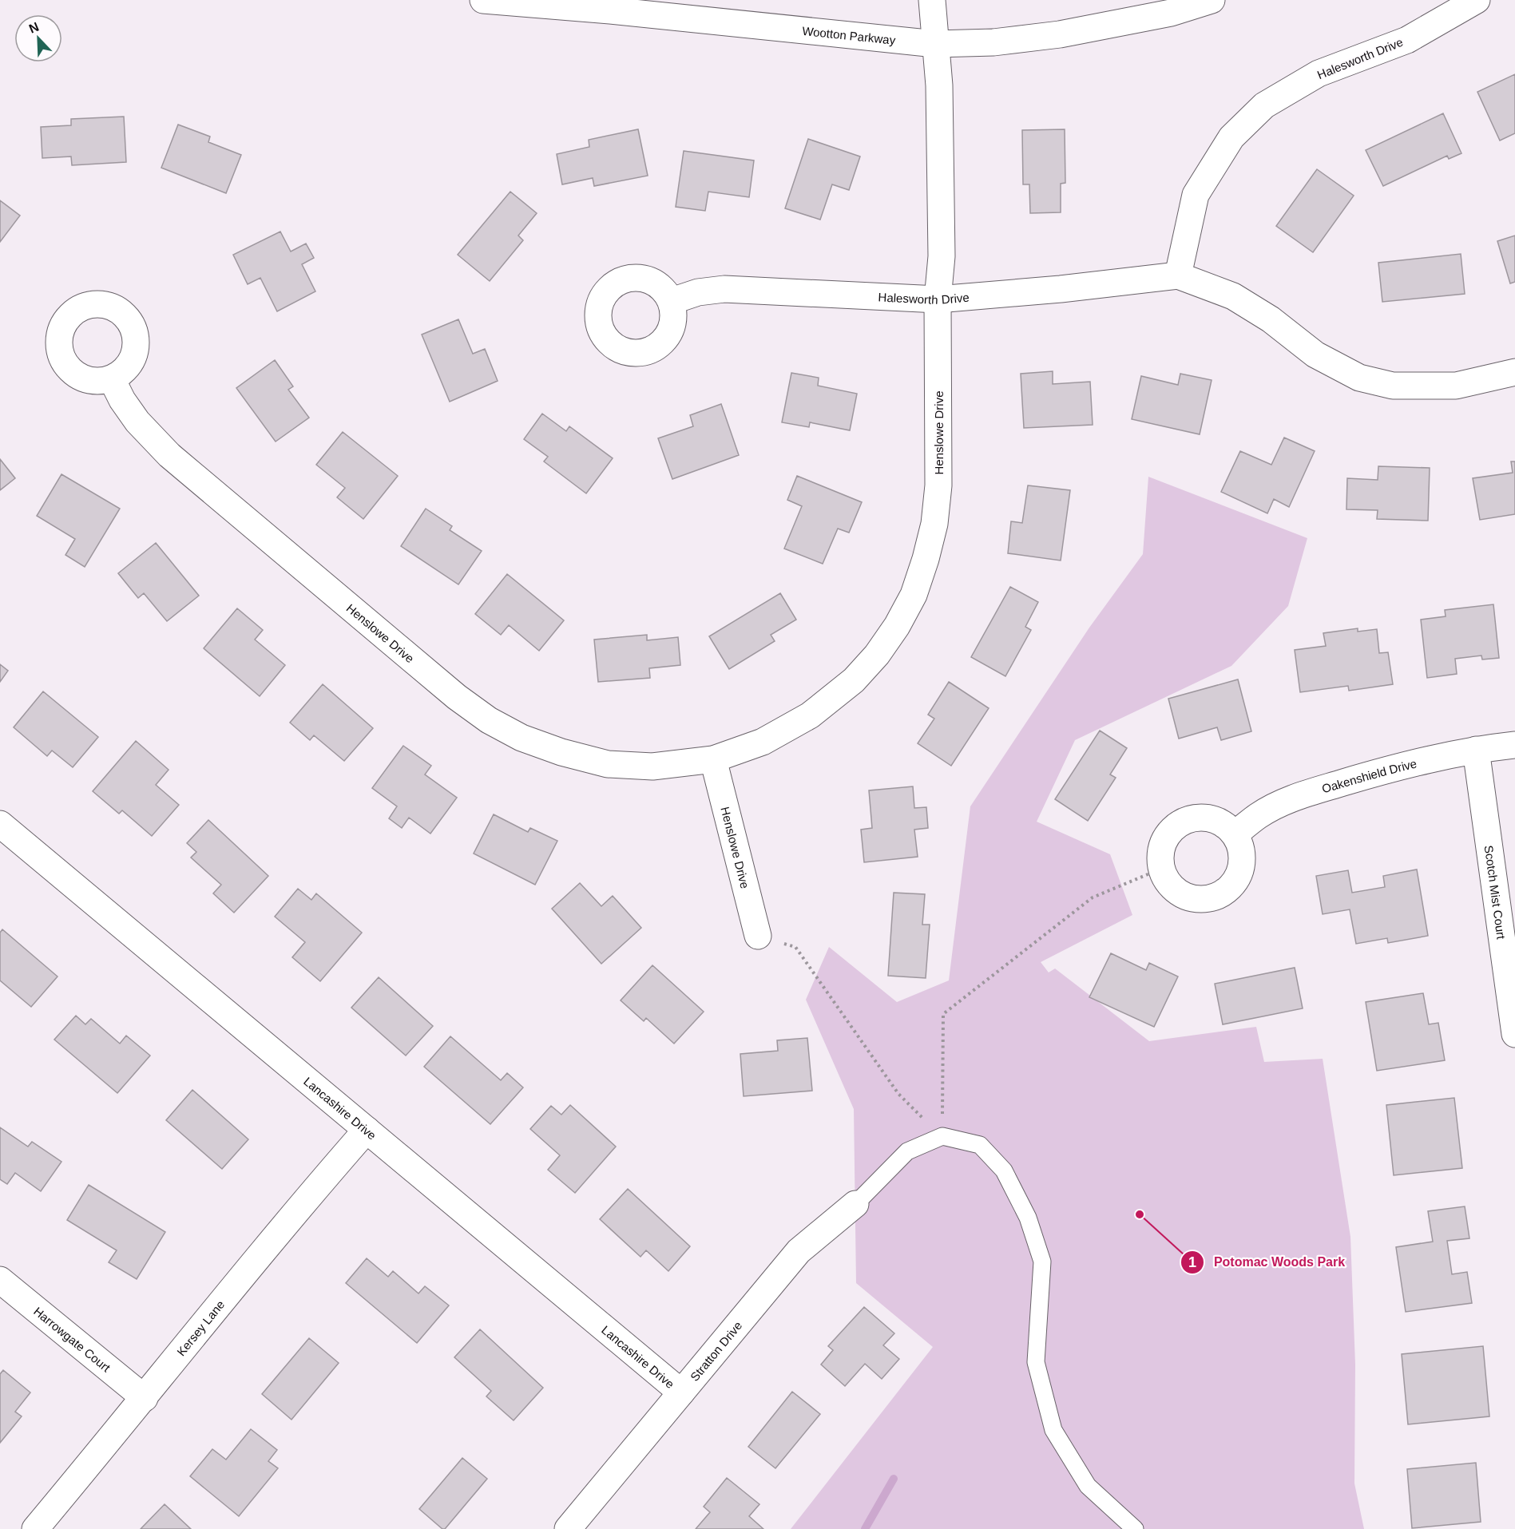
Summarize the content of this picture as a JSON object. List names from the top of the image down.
{
  "streets": {
    "street": [
      "Wootton Parkway",
      "Halesworth Drive",
      "Henslowe Drive",
      "Oakenshield Drive",
      "Scotch Mist Court",
      "Lancashire Drive",
      "Kersey Lane",
      "Harrowgate Court",
      "Stratton Drive"
    ]
  },
  "crossings": [
    ["Wootton Parkway", "Henslowe Drive"],
    ["Halesworth Drive", "Henslowe Drive"],
    ["Oakenshield Drive", "Scotch Mist Court"],
    ["Lancashire Drive", "Kersey Lane"],
    ["Lancashire Drive", "Stratton Drive"],
    ["Kersey Lane", "Harrowgate Court"]
  ],
  "places": ["Potomac Woods Park"],
  "north": "top left"
}
